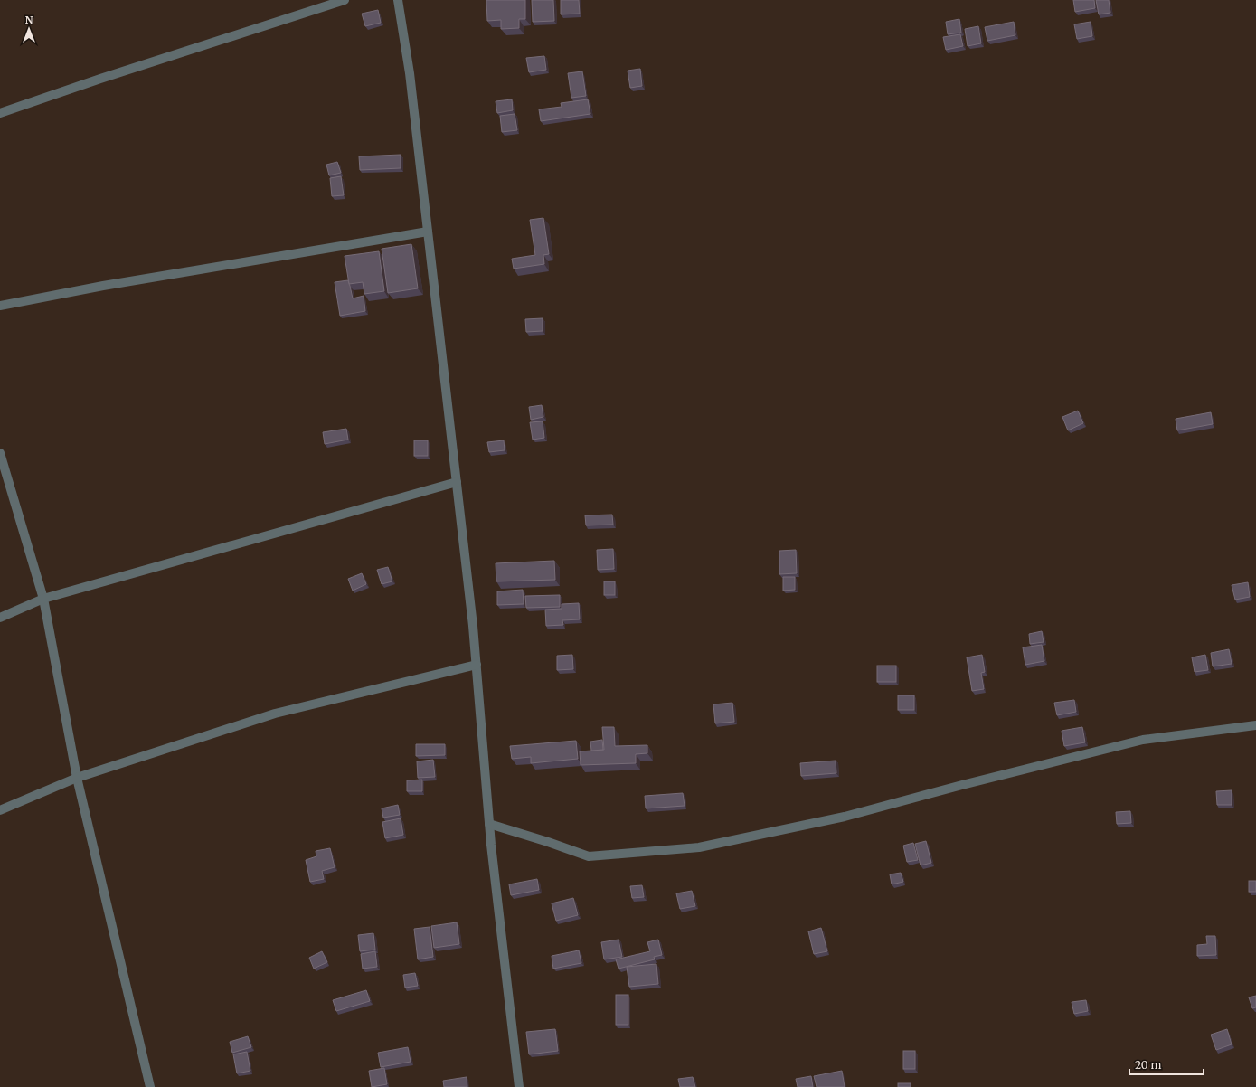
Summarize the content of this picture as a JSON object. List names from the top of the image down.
{
  "scale_bar": "20 m",
  "north": "top"
}
